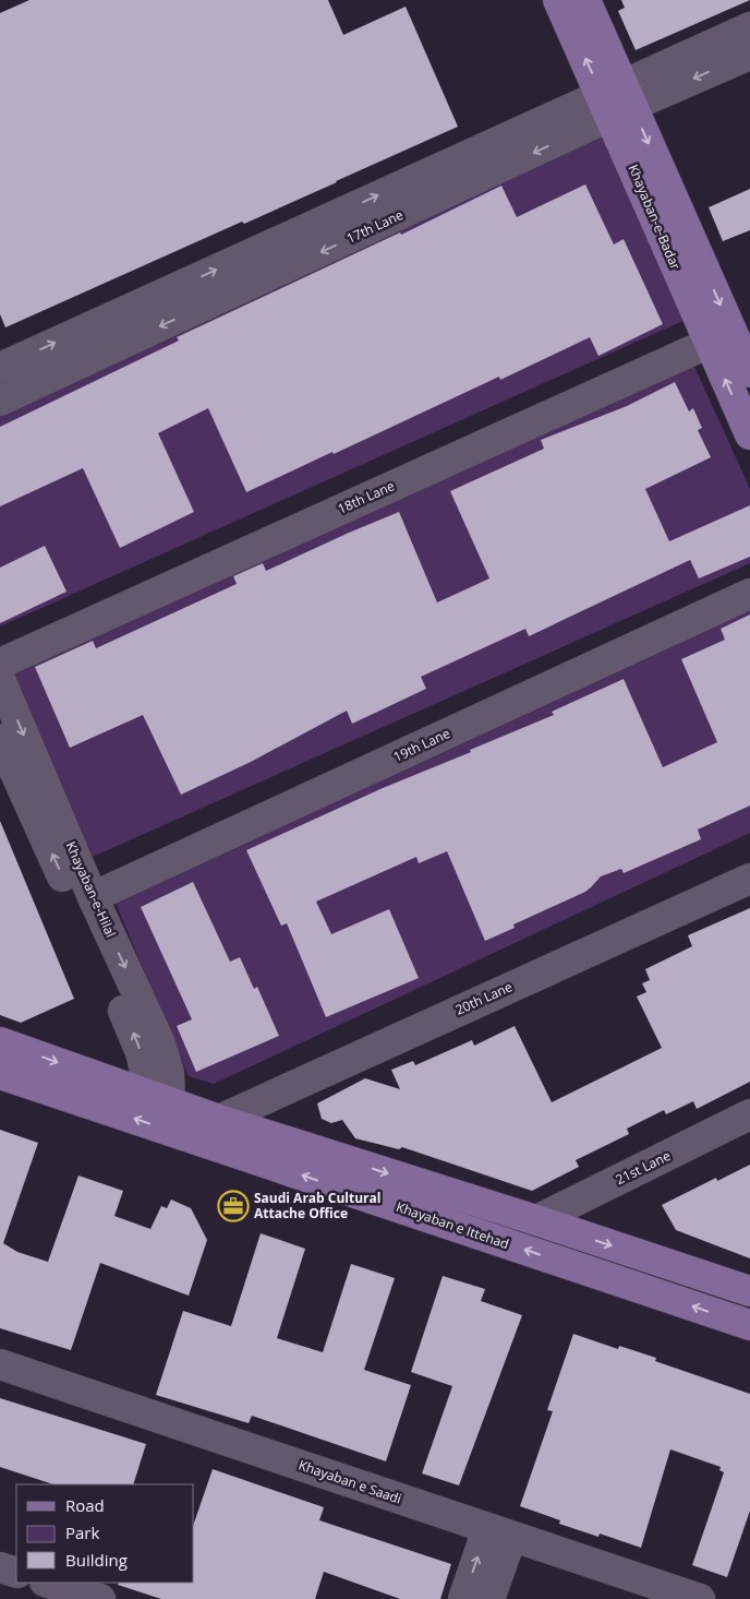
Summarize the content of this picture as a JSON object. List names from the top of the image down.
{
  "streets": {
    "main road": ["Khayaban-e-Badar", "Khayaban e Ittehad"],
    "street": [
      "17th Lane",
      "18th Lane",
      "19th Lane",
      "Khayaban-e-Hilal",
      "20th Lane",
      "21st Lane",
      "Khayaban e Saadi"
    ]
  },
  "crossings": [
    ["Khayaban-e-Badar", "17th Lane"],
    ["Khayaban-e-Badar", "18th Lane"],
    ["19th Lane", "Khayaban-e-Hilal"]
  ],
  "places": {
    "office": ["Saudi Arab Cultural Attache Office"]
  },
  "legend": ["Road", "Park", "Building"]
}
